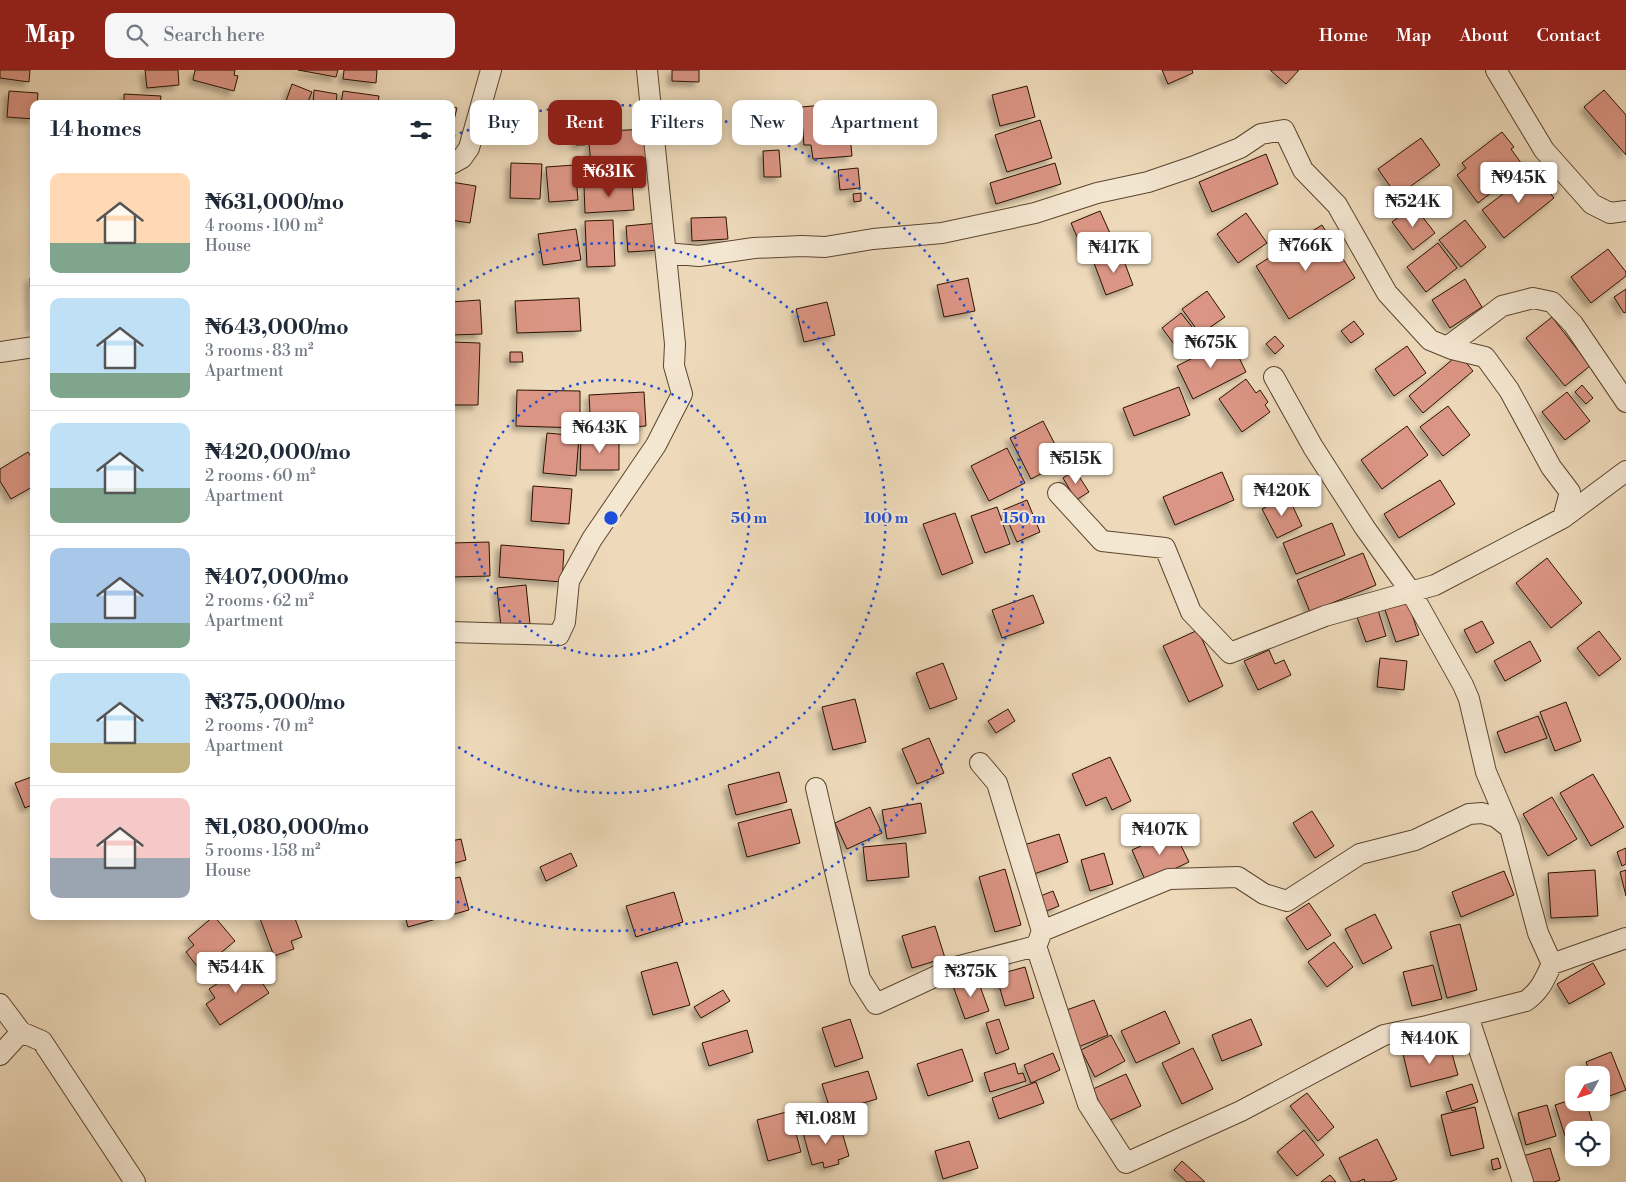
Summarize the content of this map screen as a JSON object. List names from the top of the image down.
{
  "north": "bottom left",
  "page": {
    "header": "Map",
    "search": "Search here",
    "nav": [
      "Home",
      "Map",
      "About",
      "Contact"
    ],
    "chip": [
      "Buy",
      "Rent",
      "Filters",
      "New",
      "Apartment"
    ],
    "heading": "14 homes",
    "price": [
      "₦631K",
      "₦945K",
      "₦524K",
      "₦766K",
      "₦417K",
      "₦675K",
      "₦643K",
      "₦515K",
      "₦420K",
      "₦407K",
      "₦544K",
      "₦375K",
      "₦440K",
      "₦1.08M"
    ],
    "list": [
      {
        "name": "₦631,000/mo",
        "note": "4 rooms · 100 m² · House"
      },
      {
        "name": "₦643,000/mo",
        "note": "3 rooms · 83 m² · Apartment"
      },
      {
        "name": "₦420,000/mo",
        "note": "2 rooms · 60 m² · Apartment"
      },
      {
        "name": "₦407,000/mo",
        "note": "2 rooms · 62 m² · Apartment"
      },
      {
        "name": "₦375,000/mo",
        "note": "2 rooms · 70 m² · Apartment"
      },
      {
        "name": "₦1,080,000/mo",
        "note": "5 rooms · 158 m² · House"
      }
    ]
  },
  "rings": ["50 m", "100 m", "150 m"]
}
